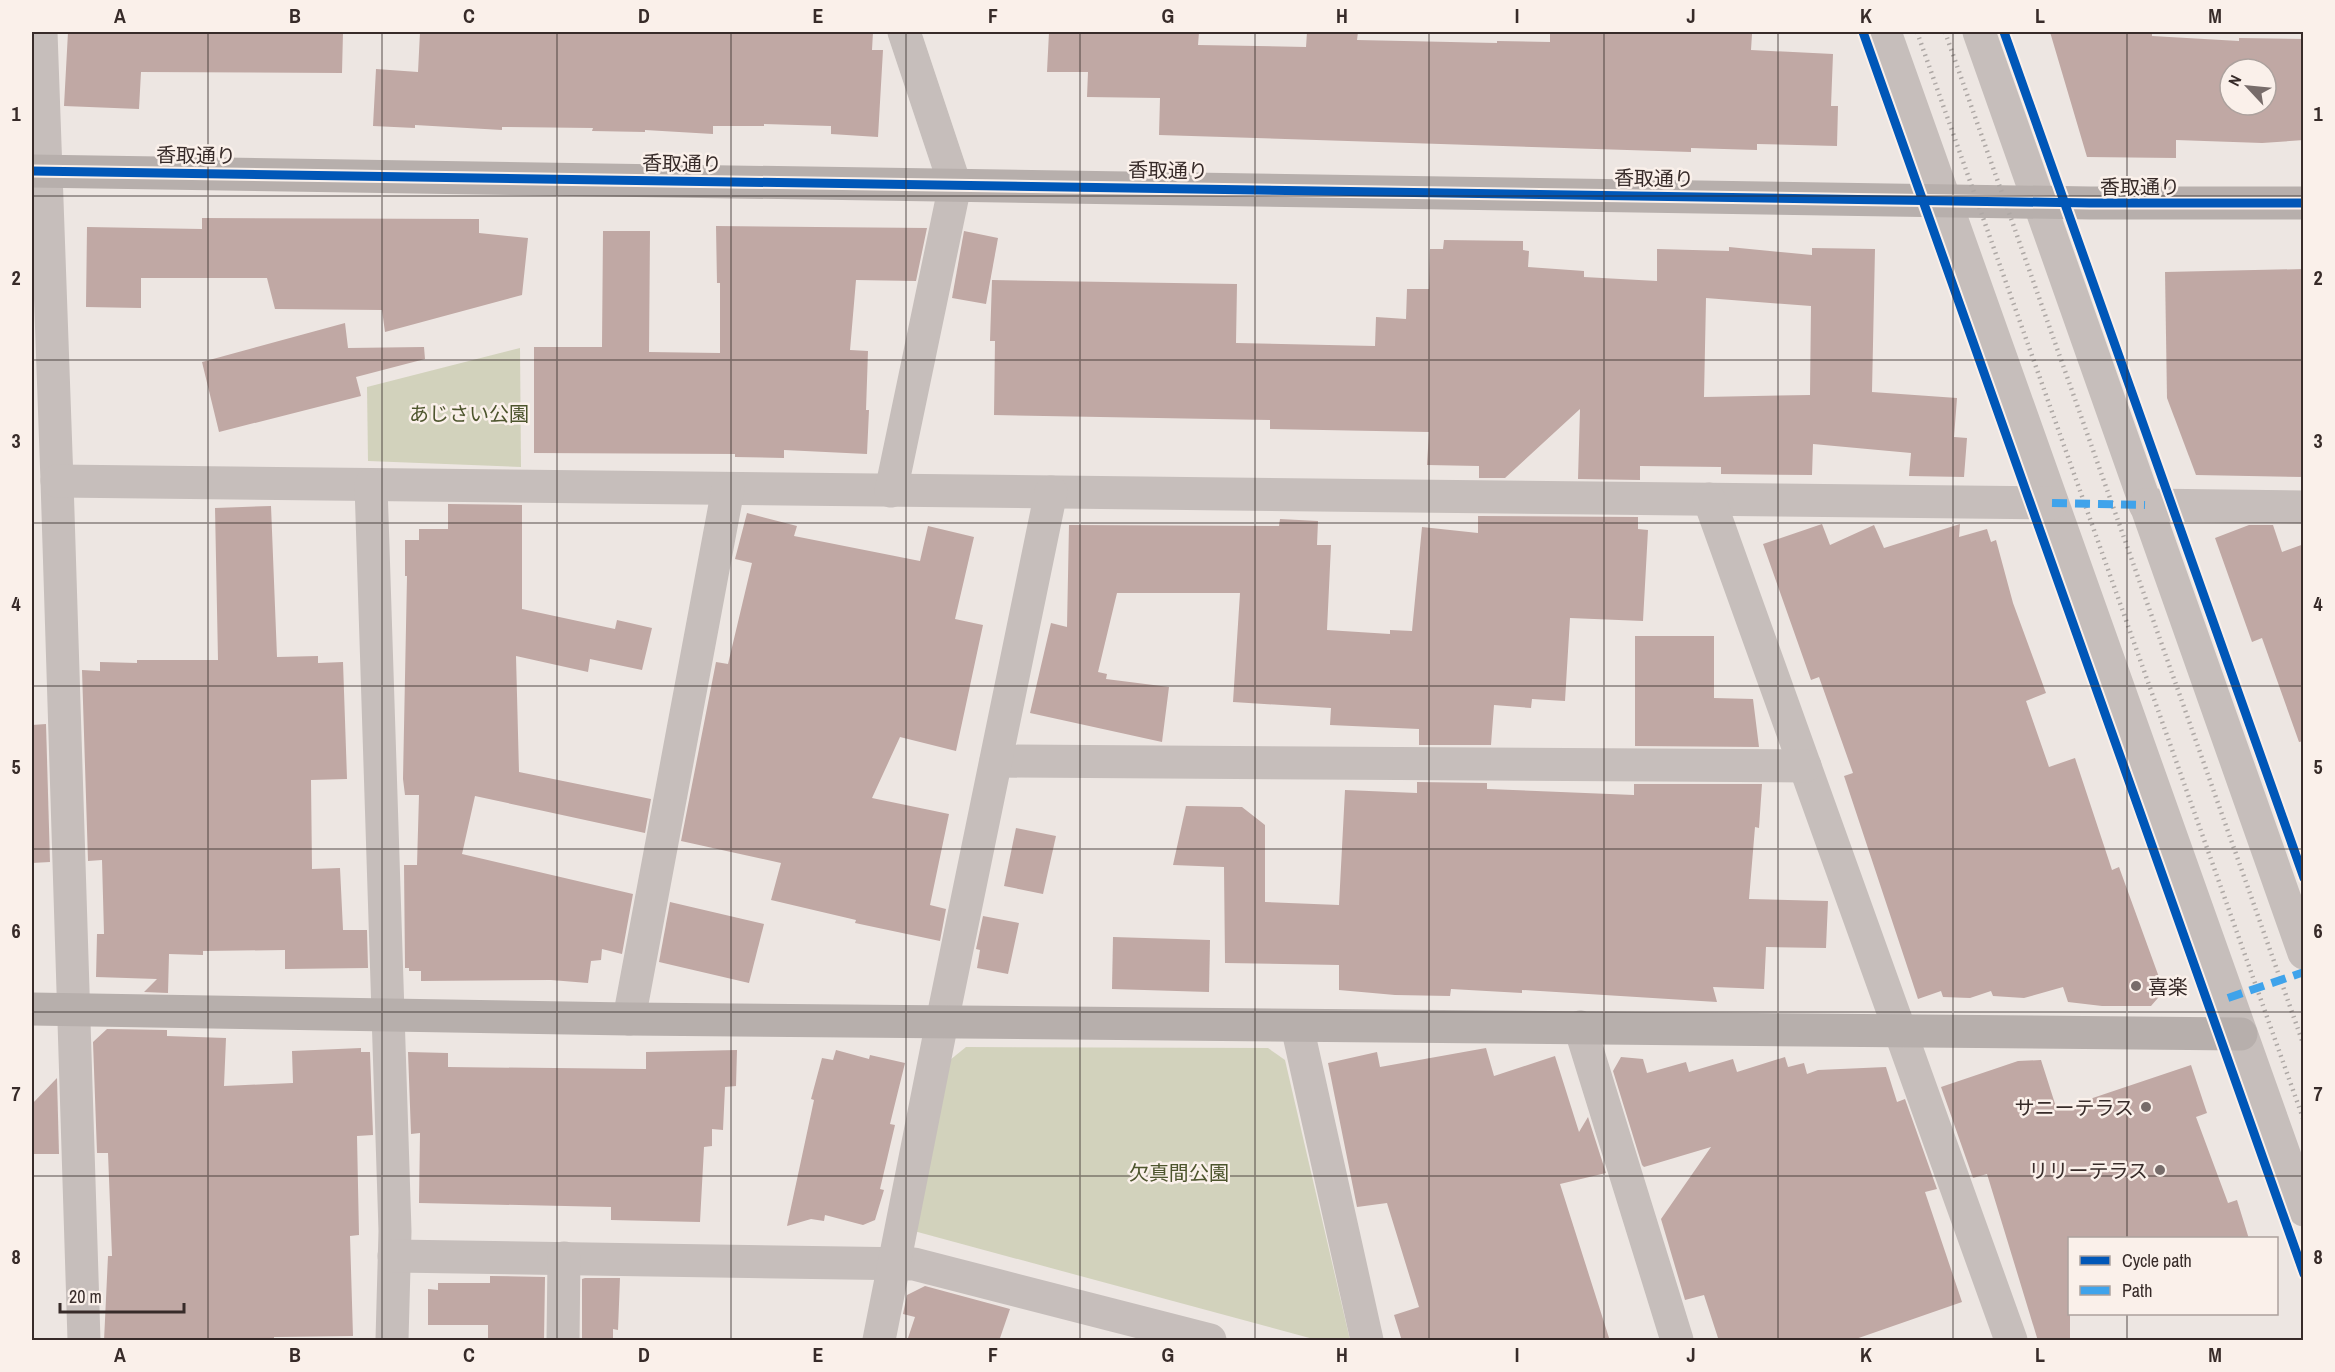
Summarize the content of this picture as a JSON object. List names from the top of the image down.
{
  "streets": {
    "street": ["香取通り"]
  },
  "parks": ["あじさい公園", "欠真間公園"],
  "places": ["喜楽", "サニーテラス", "リリーテラス"],
  "legend": ["Cycle path", "Path"],
  "scale_bar": "20 m",
  "north": "top left",
  "grid": {
    "columns": [
      "A",
      "B",
      "C",
      "D",
      "E",
      "F",
      "G",
      "H",
      "I",
      "J",
      "K",
      "L",
      "M"
    ],
    "rows": [
      "1",
      "2",
      "3",
      "4",
      "5",
      "6",
      "7",
      "8"
    ]
  }
}
